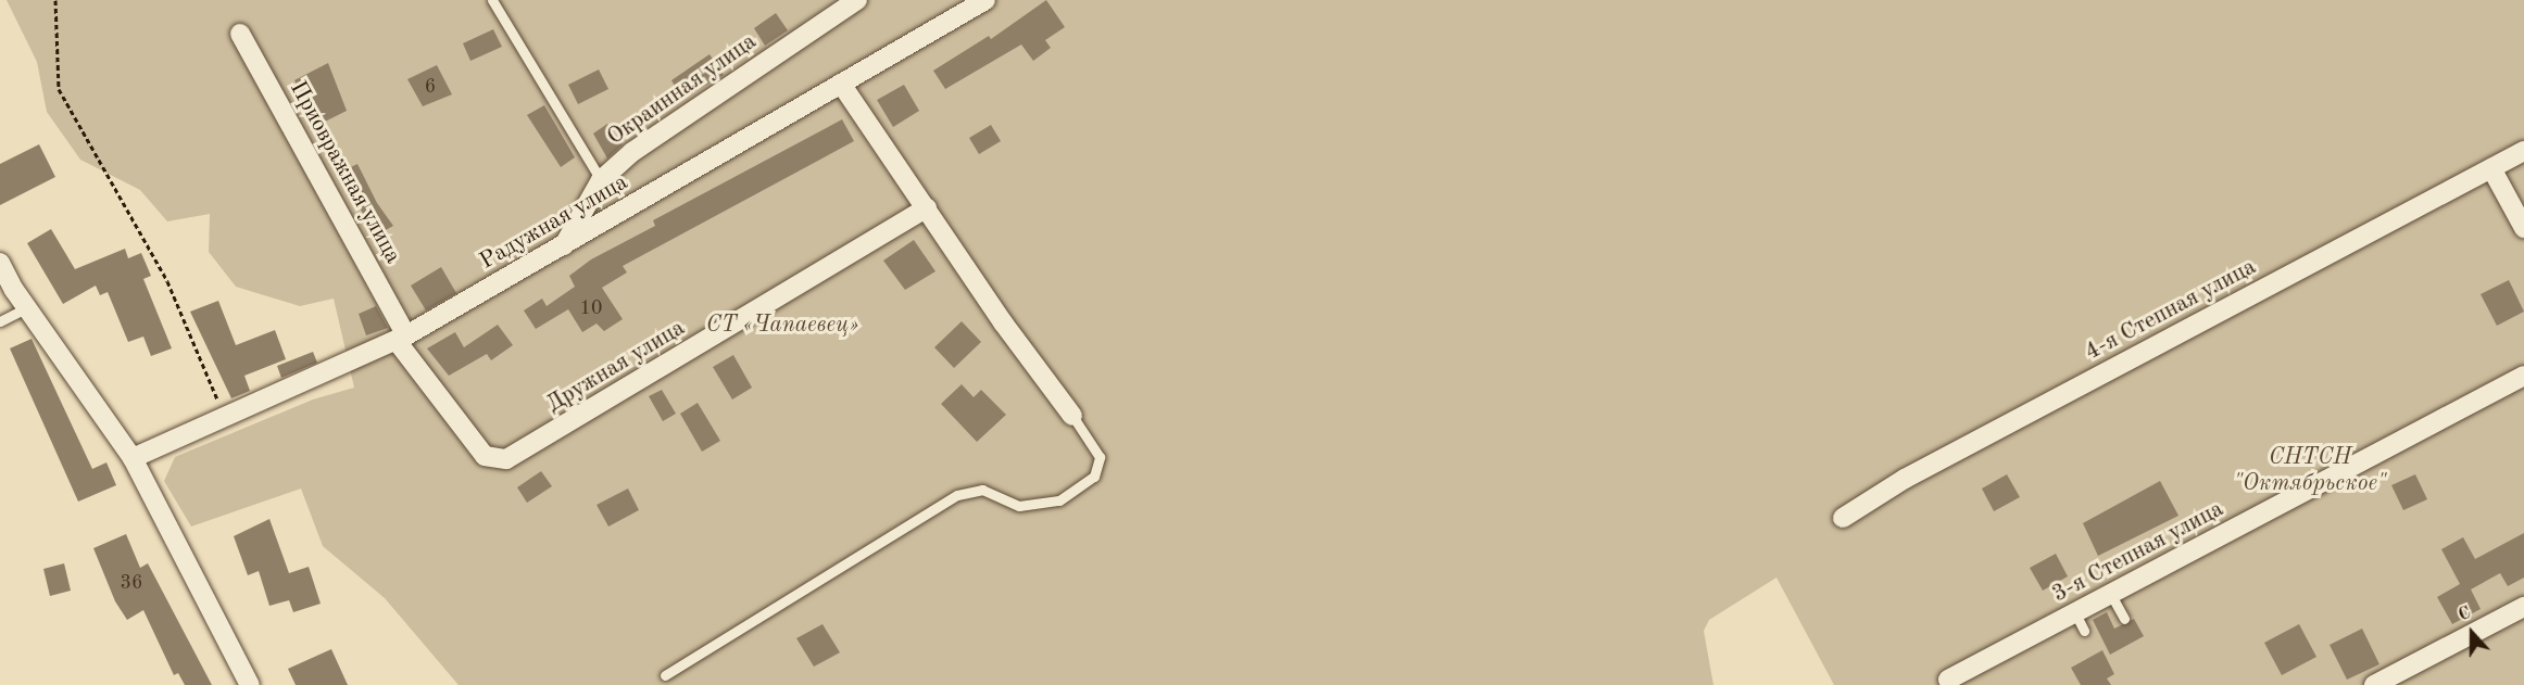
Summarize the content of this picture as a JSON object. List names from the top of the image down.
{
  "streets": {
    "street": [
      "Окраинная улица",
      "Приовражная улица",
      "Радужная улица",
      "4-я Степная улица",
      "Дружная улица",
      "3-я Степная улица"
    ]
  },
  "crossings": [
    ["Окраинная улица", "Радужная улица"],
    ["Приовражная улица", "Радужная улица"],
    ["Приовражная улица", "Дружная улица"],
    ["Радужная улица", "Дружная улица"]
  ],
  "parks": ["СТ «Чапаевец»", "СНТСН \"Октябрьское\""],
  "house_numbers": ["6", "10", "36"],
  "north": "top"
}
